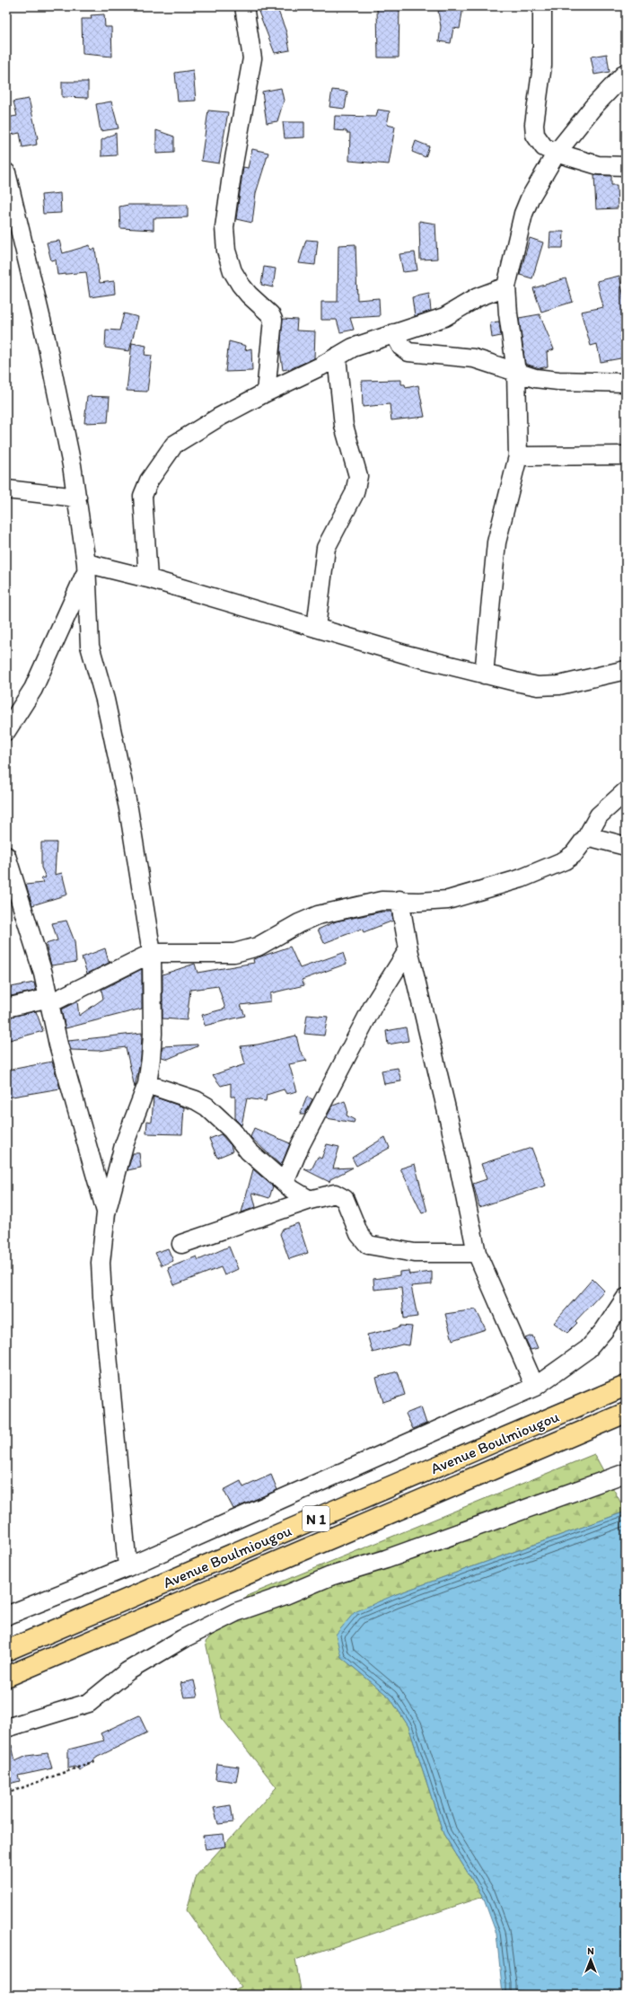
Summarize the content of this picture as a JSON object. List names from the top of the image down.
{
  "streets": {
    "highway": ["Avenue Boulmiougou", "N 1"]
  },
  "north": "top"
}
